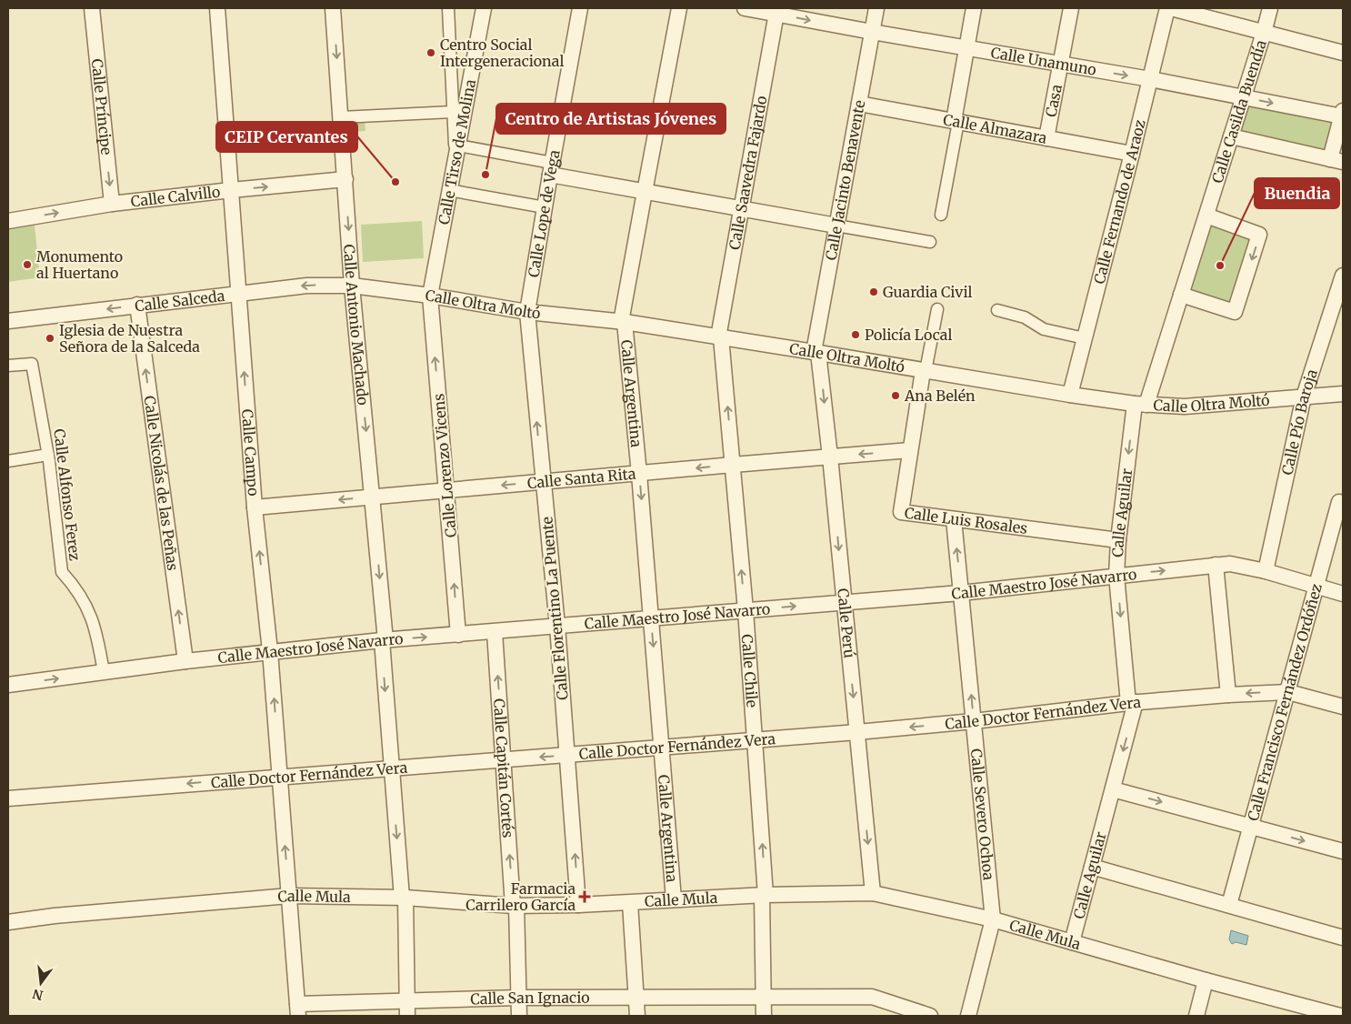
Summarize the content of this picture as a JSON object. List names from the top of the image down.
{
  "streets": {
    "street": [
      "Calle Unamuno",
      "Casa",
      "Calle Príncipe",
      "Calle Casilda Buendía",
      "Calle Almazara",
      "Calle Tirso de Molina",
      "Calle Saavedra Fajardo",
      "Calle Jacinto Benavente",
      "Calle Calvillo",
      "Calle Fernando de Araoz",
      "Calle Lope de Vega",
      "Calle Salceda",
      "Calle Oltra Moltó",
      "Calle Antonio Machado",
      "Calle Argentina",
      "Calle Pío Baroja",
      "Calle Campo",
      "Calle Lorenzo Vicens",
      "Calle Santa Rita",
      "Calle Nicolás de las Peñas",
      "Calle Alfonso Ferez",
      "Calle Aguilar",
      "Calle Luis Rosales",
      "Calle Maestro José Navarro",
      "Calle Florentino La Puente",
      "Calle Perú",
      "Calle Chile",
      "Calle Francisco Fernández Ordóñez",
      "Calle Doctor Fernández Vera",
      "Calle Capitán Cortés",
      "Calle Severo Ochoa",
      "Calle Mula",
      "Calle San Ignacio"
    ]
  },
  "crossings": [
    ["Calle Unamuno", "Casa"],
    ["Calle Unamuno", "Calle Casilda Buendía"],
    ["Calle Unamuno", "Calle Saavedra Fajardo"],
    ["Calle Unamuno", "Calle Jacinto Benavente"],
    ["Calle Unamuno", "Calle Fernando de Araoz"],
    ["Casa", "Calle Almazara"],
    ["Calle Príncipe", "Calle Calvillo"],
    ["Calle Casilda Buendía", "Calle Oltra Moltó"],
    ["Calle Casilda Buendía", "Calle Aguilar"],
    ["Calle Almazara", "Calle Jacinto Benavente"],
    ["Calle Almazara", "Calle Fernando de Araoz"],
    ["Calle Tirso de Molina", "Calle Oltra Moltó"],
    ["Calle Tirso de Molina", "Calle Lorenzo Vicens"],
    ["Calle Saavedra Fajardo", "Calle Oltra Moltó"],
    ["Calle Saavedra Fajardo", "Calle Chile"],
    ["Calle Jacinto Benavente", "Calle Oltra Moltó"],
    ["Calle Jacinto Benavente", "Calle Perú"],
    ["Calle Calvillo", "Calle Antonio Machado"],
    ["Calle Calvillo", "Calle Campo"],
    ["Calle Fernando de Araoz", "Calle Oltra Moltó"],
    ["Calle Lope de Vega", "Calle Oltra Moltó"],
    ["Calle Lope de Vega", "Calle Florentino La Puente"],
    ["Calle Salceda", "Calle Oltra Moltó"],
    ["Calle Salceda", "Calle Antonio Machado"],
    ["Calle Salceda", "Calle Campo"],
    ["Calle Salceda", "Calle Nicolás de las Peñas"],
    ["Calle Oltra Moltó", "Calle Antonio Machado"],
    ["Calle Oltra Moltó", "Calle Argentina"],
    ["Calle Oltra Moltó", "Calle Pío Baroja"],
    ["Calle Oltra Moltó", "Calle Lorenzo Vicens"],
    ["Calle Oltra Moltó", "Calle Aguilar"],
    ["Calle Oltra Moltó", "Calle Luis Rosales"],
    ["Calle Oltra Moltó", "Calle Florentino La Puente"],
    ["Calle Oltra Moltó", "Calle Perú"],
    ["Calle Oltra Moltó", "Calle Chile"],
    ["Calle Antonio Machado", "Calle Santa Rita"],
    ["Calle Antonio Machado", "Calle Maestro José Navarro"],
    ["Calle Antonio Machado", "Calle Doctor Fernández Vera"],
    ["Calle Antonio Machado", "Calle Mula"],
    ["Calle Antonio Machado", "Calle San Ignacio"],
    ["Calle Argentina", "Calle Santa Rita"],
    ["Calle Argentina", "Calle Maestro José Navarro"],
    ["Calle Argentina", "Calle Doctor Fernández Vera"],
    ["Calle Argentina", "Calle Mula"],
    ["Calle Pío Baroja", "Calle Maestro José Navarro"],
    ["Calle Campo", "Calle Santa Rita"],
    ["Calle Campo", "Calle Maestro José Navarro"],
    ["Calle Campo", "Calle Doctor Fernández Vera"],
    ["Calle Campo", "Calle Mula"],
    ["Calle Campo", "Calle San Ignacio"],
    ["Calle Lorenzo Vicens", "Calle Santa Rita"],
    ["Calle Lorenzo Vicens", "Calle Maestro José Navarro"],
    ["Calle Santa Rita", "Calle Luis Rosales"],
    ["Calle Santa Rita", "Calle Florentino La Puente"],
    ["Calle Santa Rita", "Calle Perú"],
    ["Calle Santa Rita", "Calle Chile"],
    ["Calle Nicolás de las Peñas", "Calle Maestro José Navarro"],
    ["Calle Alfonso Ferez", "Calle Maestro José Navarro"],
    ["Calle Aguilar", "Calle Luis Rosales"],
    ["Calle Aguilar", "Calle Maestro José Navarro"],
    ["Calle Aguilar", "Calle Doctor Fernández Vera"],
    ["Calle Aguilar", "Calle Mula"],
    ["Calle Luis Rosales", "Calle Severo Ochoa"],
    ["Calle Maestro José Navarro", "Calle Florentino La Puente"],
    ["Calle Maestro José Navarro", "Calle Perú"],
    ["Calle Maestro José Navarro", "Calle Chile"],
    ["Calle Maestro José Navarro", "Calle Francisco Fernández Ordóñez"],
    ["Calle Maestro José Navarro", "Calle Capitán Cortés"],
    ["Calle Maestro José Navarro", "Calle Severo Ochoa"],
    ["Calle Florentino La Puente", "Calle Doctor Fernández Vera"],
    ["Calle Florentino La Puente", "Calle Mula"],
    ["Calle Perú", "Calle Doctor Fernández Vera"],
    ["Calle Perú", "Calle Mula"],
    ["Calle Chile", "Calle Doctor Fernández Vera"],
    ["Calle Chile", "Calle Mula"],
    ["Calle Chile", "Calle San Ignacio"],
    ["Calle Francisco Fernández Ordóñez", "Calle Doctor Fernández Vera"],
    ["Calle Doctor Fernández Vera", "Calle Capitán Cortés"],
    ["Calle Doctor Fernández Vera", "Calle Severo Ochoa"],
    ["Calle Capitán Cortés", "Calle Mula"],
    ["Calle Capitán Cortés", "Calle San Ignacio"],
    ["Calle Severo Ochoa", "Calle Mula"]
  ],
  "one_way": [
    "Calle Príncipe",
    "Calle Calvillo",
    "Calle Salceda",
    "Calle Antonio Machado",
    "Calle Campo",
    "Calle Lorenzo Vicens",
    "Calle Santa Rita",
    "Calle Nicolás de las Peñas",
    "Calle Florentino La Puente",
    "Calle Perú",
    "Calle Chile",
    "Calle Doctor Fernández Vera",
    "Calle Capitán Cortés",
    "Calle Severo Ochoa"
  ],
  "places": {
    "other": [
      "Centro Social Intergeneracional",
      "Centro de Artistas Jóvenes",
      "CEIP Cervantes",
      "Monumento al Huertano",
      "Buendia",
      "Guardia Civil",
      "Policía Local",
      "Iglesia de Nuestra Señora de la Salceda",
      "Ana Belén"
    ],
    "health": ["Farmacia Carrilero García"]
  },
  "north": "bottom"
}
